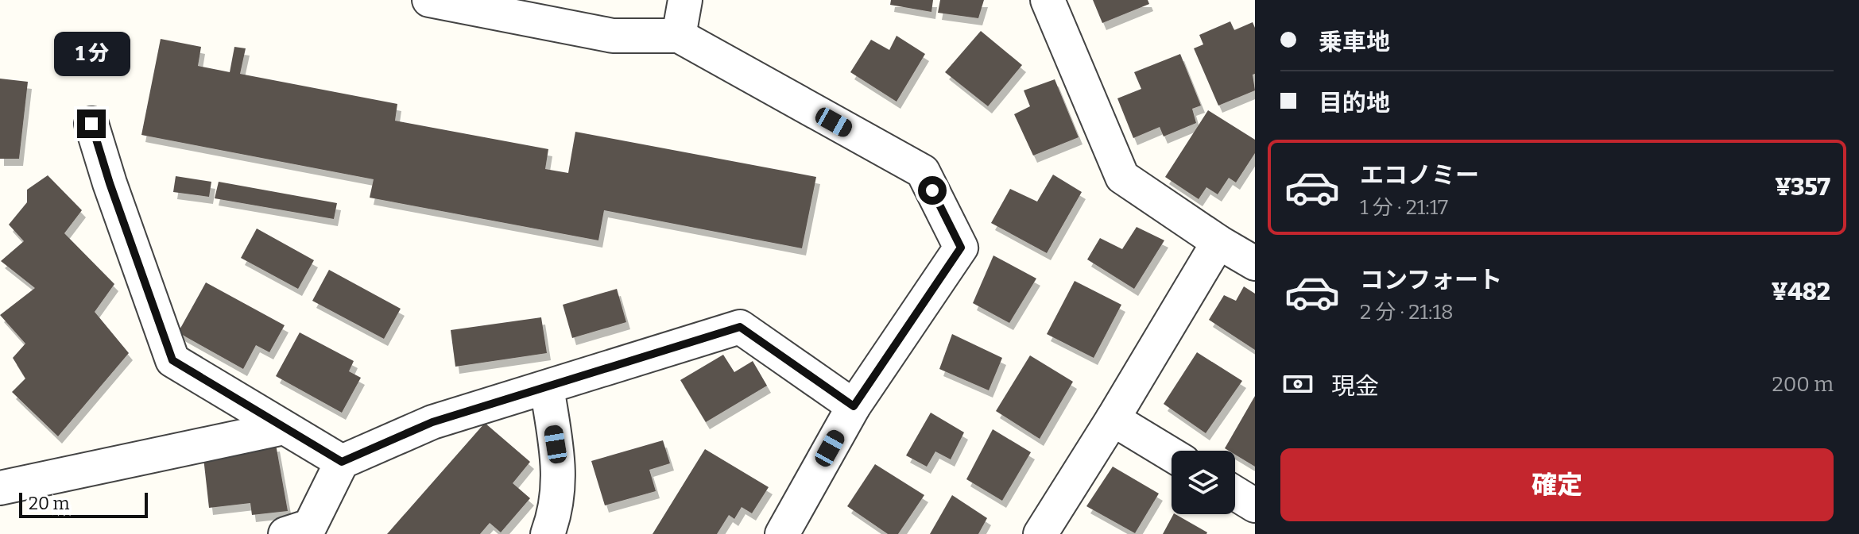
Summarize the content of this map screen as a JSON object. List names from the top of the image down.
{
  "scale_bar": "20 m",
  "page": {
    "banner": ["乗車地", "目的地"],
    "bubble": "1 分",
    "list": [
      {
        "name": "エコノミー",
        "note": "1 分 · 21:17",
        "value": "¥357"
      },
      {
        "name": "コンフォート",
        "note": "2 分 · 21:18",
        "value": "¥482"
      }
    ],
    "pay": ["現金", "200 m"],
    "buttons": "確定",
    "scale": "20 m"
  }
}
